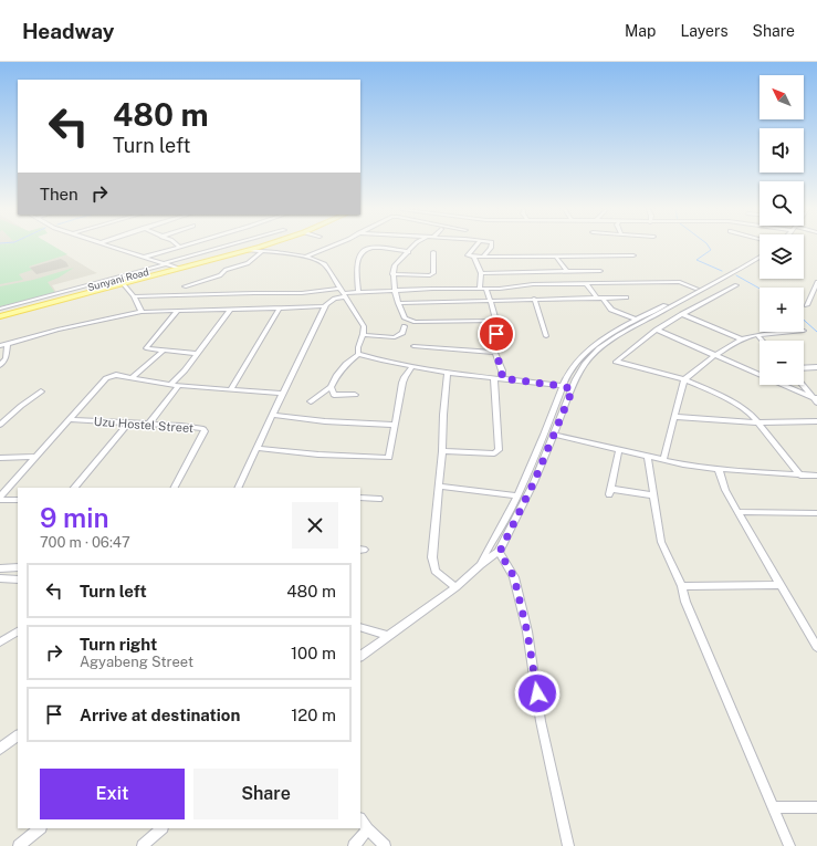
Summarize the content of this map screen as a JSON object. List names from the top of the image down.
{
  "streets": {
    "main road": ["Sunyani Road"],
    "street": ["Uzu Hostel Street"]
  },
  "north": "top left",
  "page": {
    "header": "Headway",
    "nav": ["Map", "Layers", "Share"],
    "map_buttons": ["+", "−"],
    "turn": ["480 m", "Turn left"],
    "then": "Then",
    "heading": ["9 min", "700 m · 06:47"],
    "list": [
      {
        "name": "Turn left",
        "value": "480 m"
      },
      {
        "name": "Turn right",
        "note": "Agyabeng Street",
        "value": "100 m"
      },
      {
        "name": "Arrive at destination",
        "value": "120 m"
      }
    ],
    "buttons": ["Exit", "Share"]
  }
}
